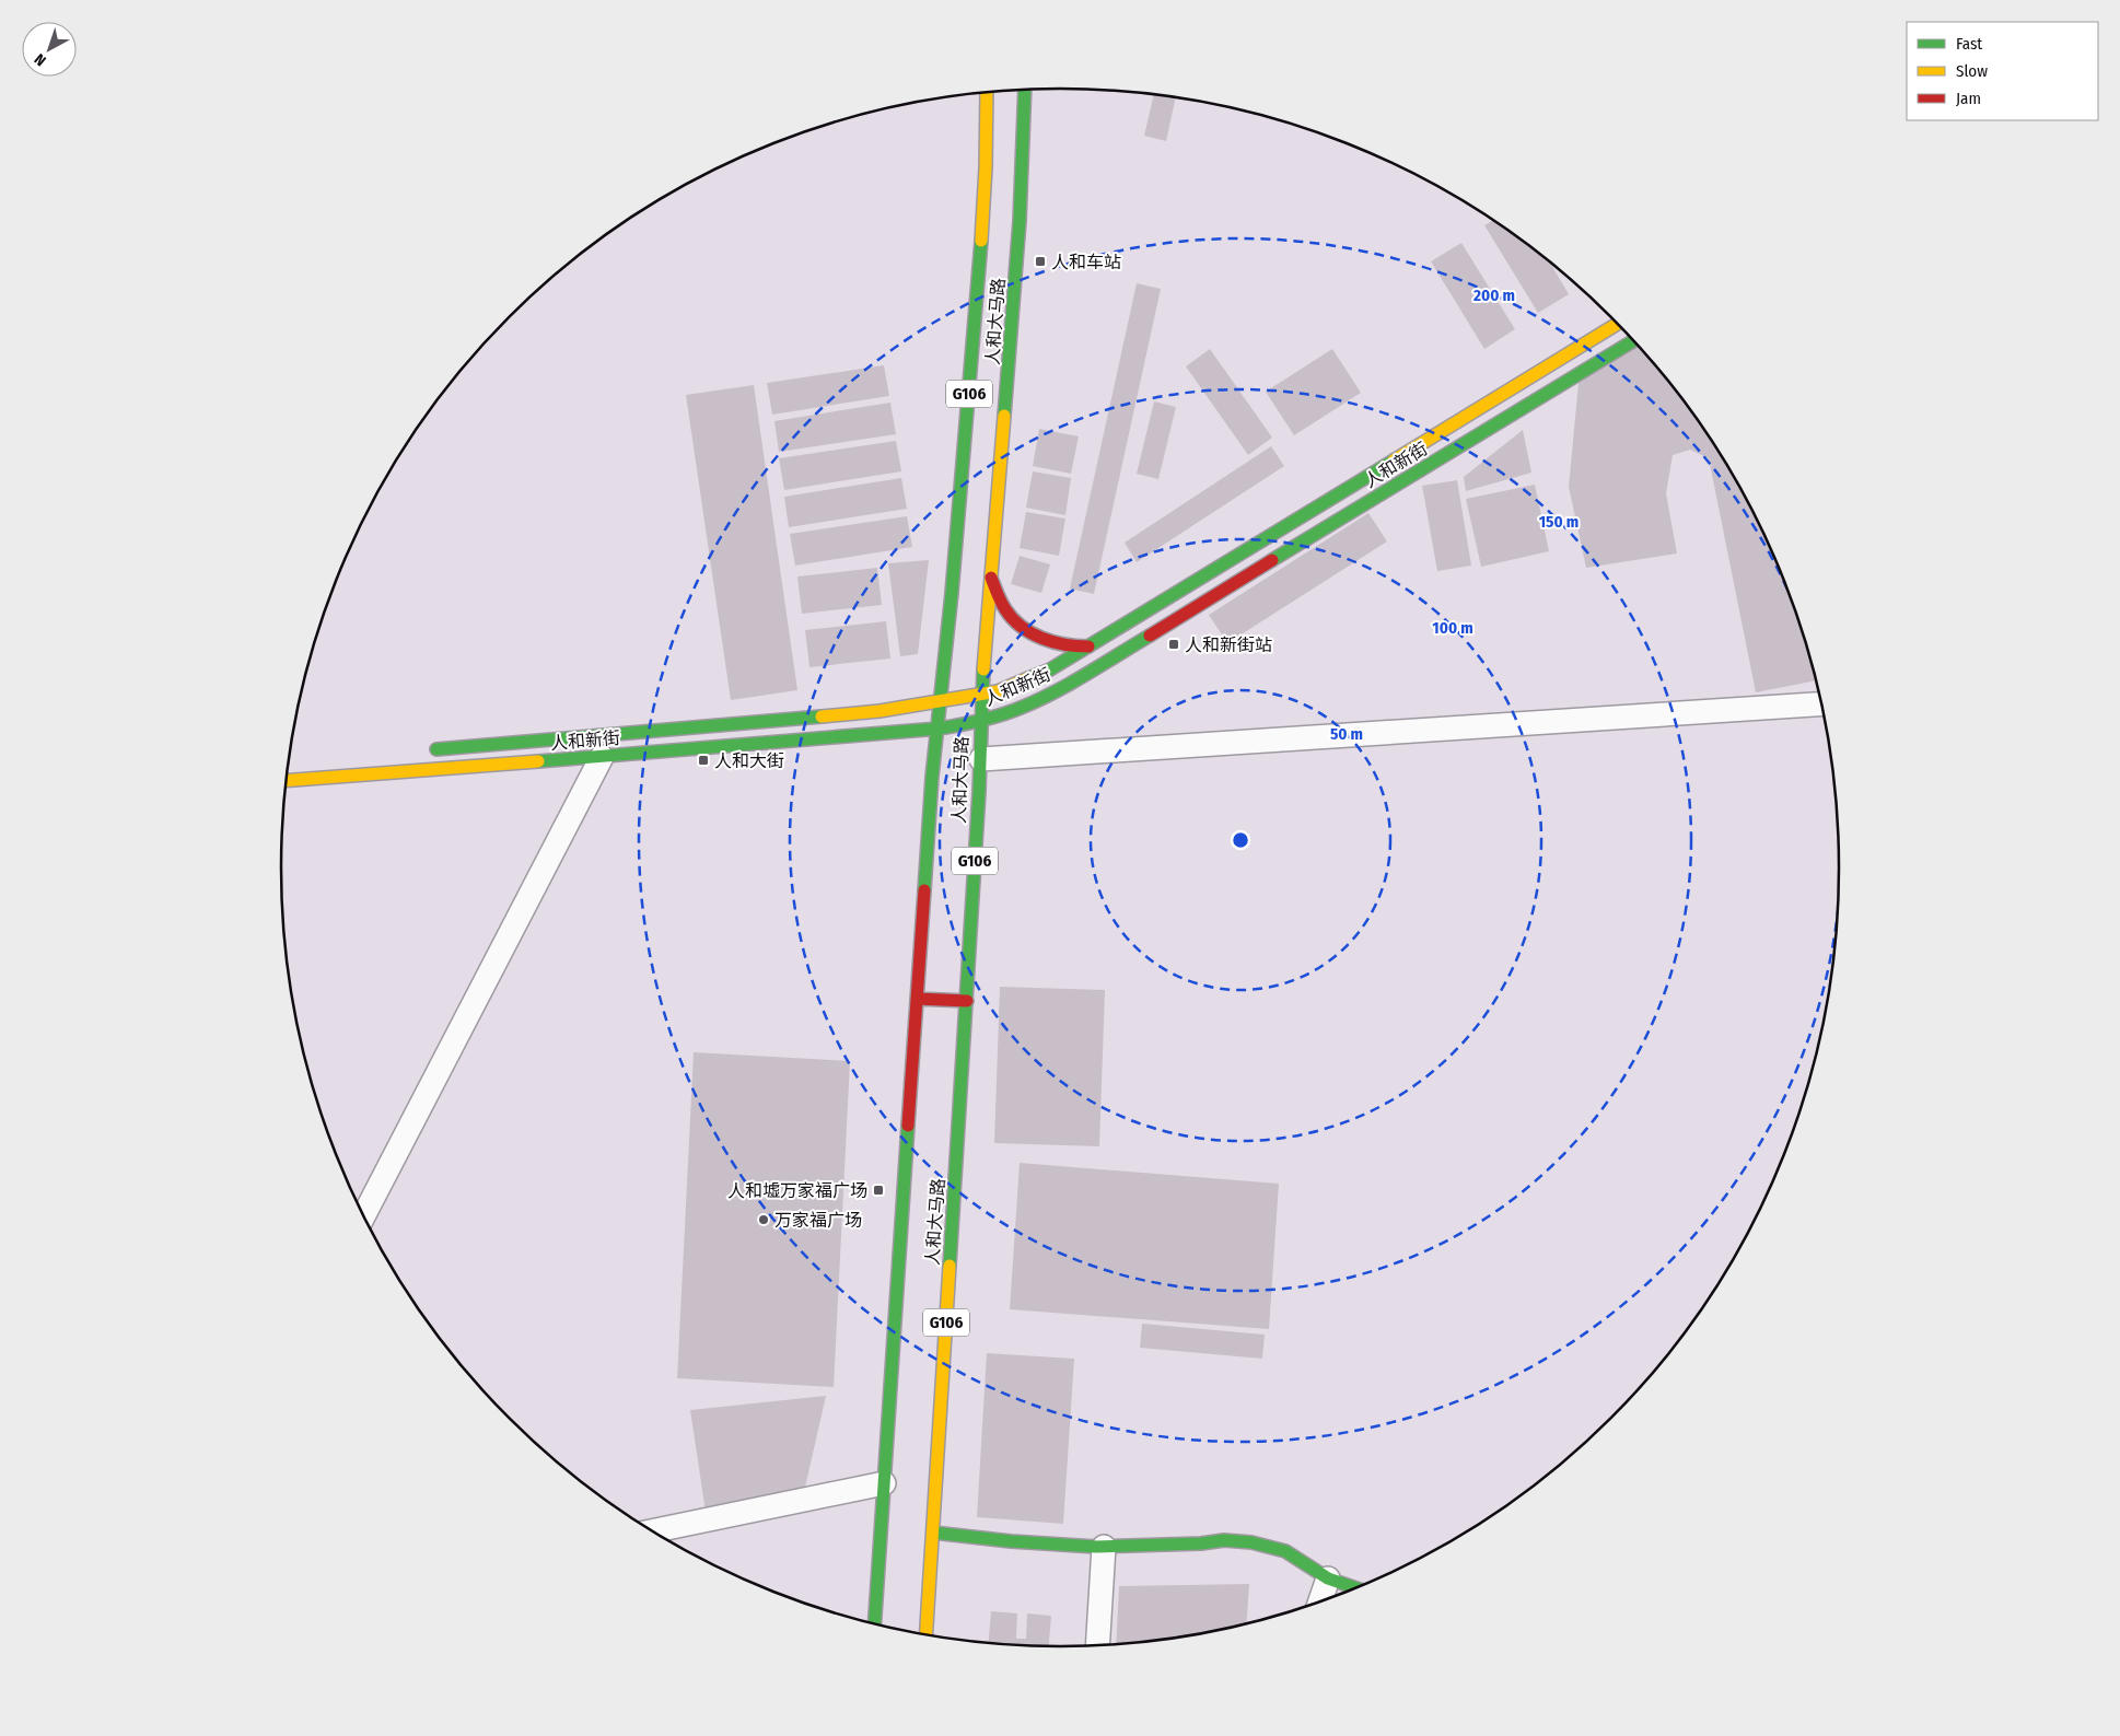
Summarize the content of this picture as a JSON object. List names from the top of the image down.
{
  "streets": {
    "main road": ["人和大马路", "G106", "人和新街"]
  },
  "crossings": [
    ["人和大马路", "人和新街"]
  ],
  "places": {
    "transit": [
      "人和车站",
      "人和新街站",
      "人和大街",
      "人和墟万家福广场"
    ],
    "other": ["万家福广场"]
  },
  "legend": ["Fast", "Slow", "Jam"],
  "north": "bottom left",
  "rings": [
    "200 m",
    "150 m",
    "100 m",
    "50 m"
  ]
}
